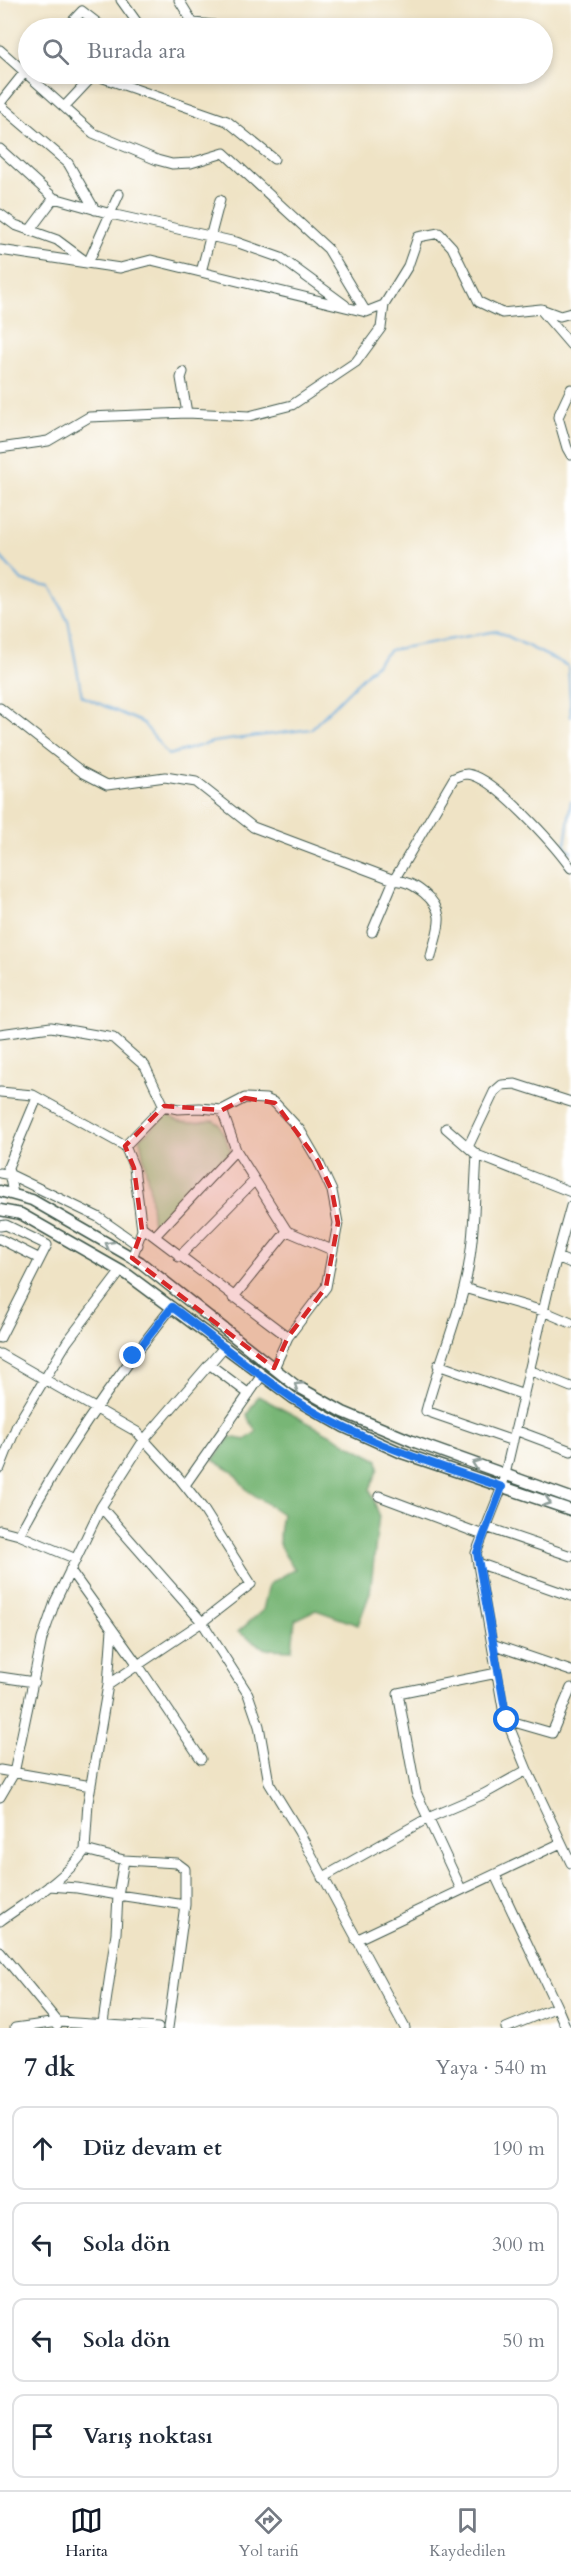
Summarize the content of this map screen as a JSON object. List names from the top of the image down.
{
  "page": {
    "search": "Burada ara",
    "heading": ["7 dk", "Yaya · 540 m"],
    "list": [
      ["Düz devam et", "190 m"],
      ["Sola dön", "300 m"],
      ["Sola dön", "50 m"],
      "Varış noktası"
    ],
    "nav": ["Harita", "Yol tarifi", "Kaydedilen"]
  }
}
